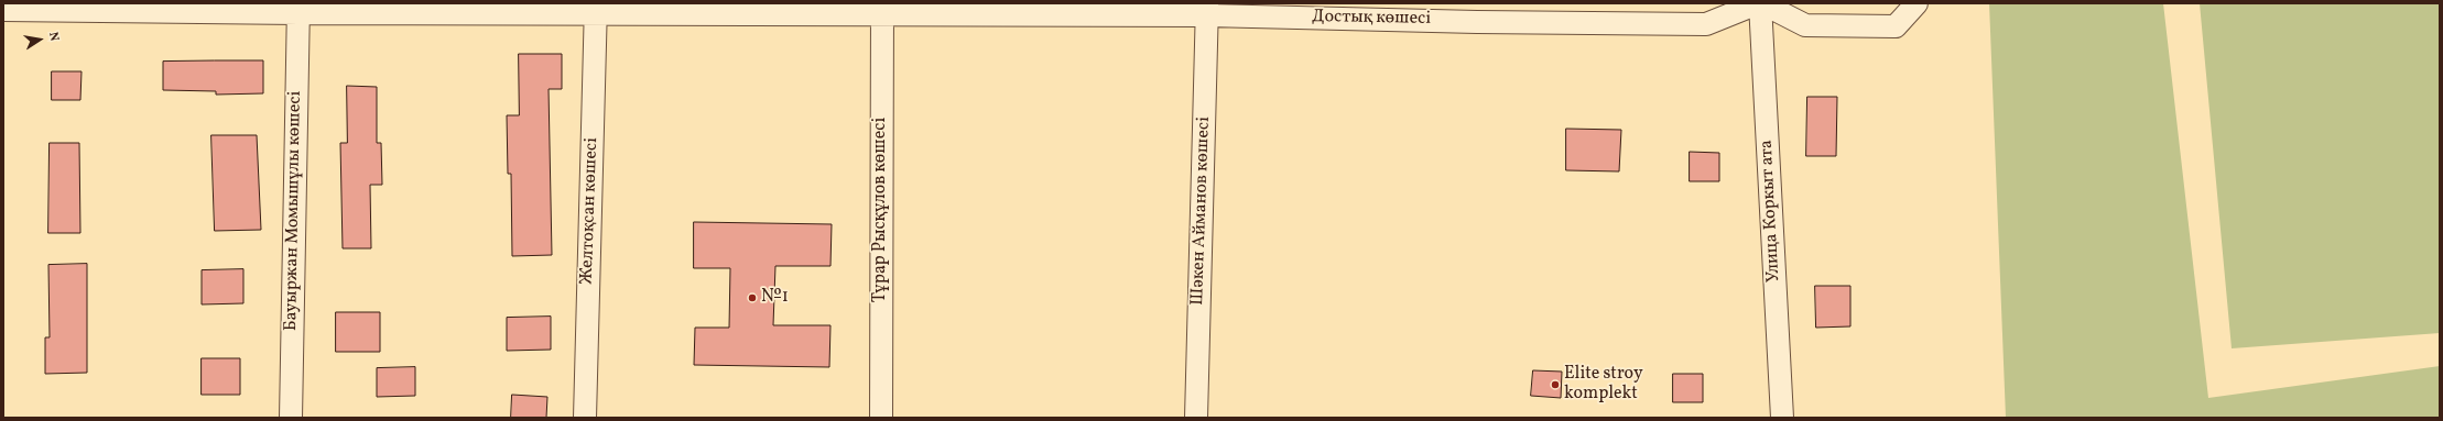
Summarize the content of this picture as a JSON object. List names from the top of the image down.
{
  "streets": {
    "street": [
      "Достық көшесі",
      "Тұрар Рысқұлов көшесі",
      "Бауыржан Момышұлы көшесі",
      "Желтоқсан көшесі",
      "Шәкен Айманов көшесі",
      "Улица Коркыт ата"
    ]
  },
  "crossings": [
    ["Достық көшесі", "Тұрар Рысқұлов көшесі"],
    ["Достық көшесі", "Бауыржан Момышұлы көшесі"],
    ["Достық көшесі", "Желтоқсан көшесі"],
    ["Достық көшесі", "Шәкен Айманов көшесі"],
    ["Достық көшесі", "Улица Коркыт ата"]
  ],
  "places": ["№1", "Elite stroy komplekt"],
  "north": "right"
}
